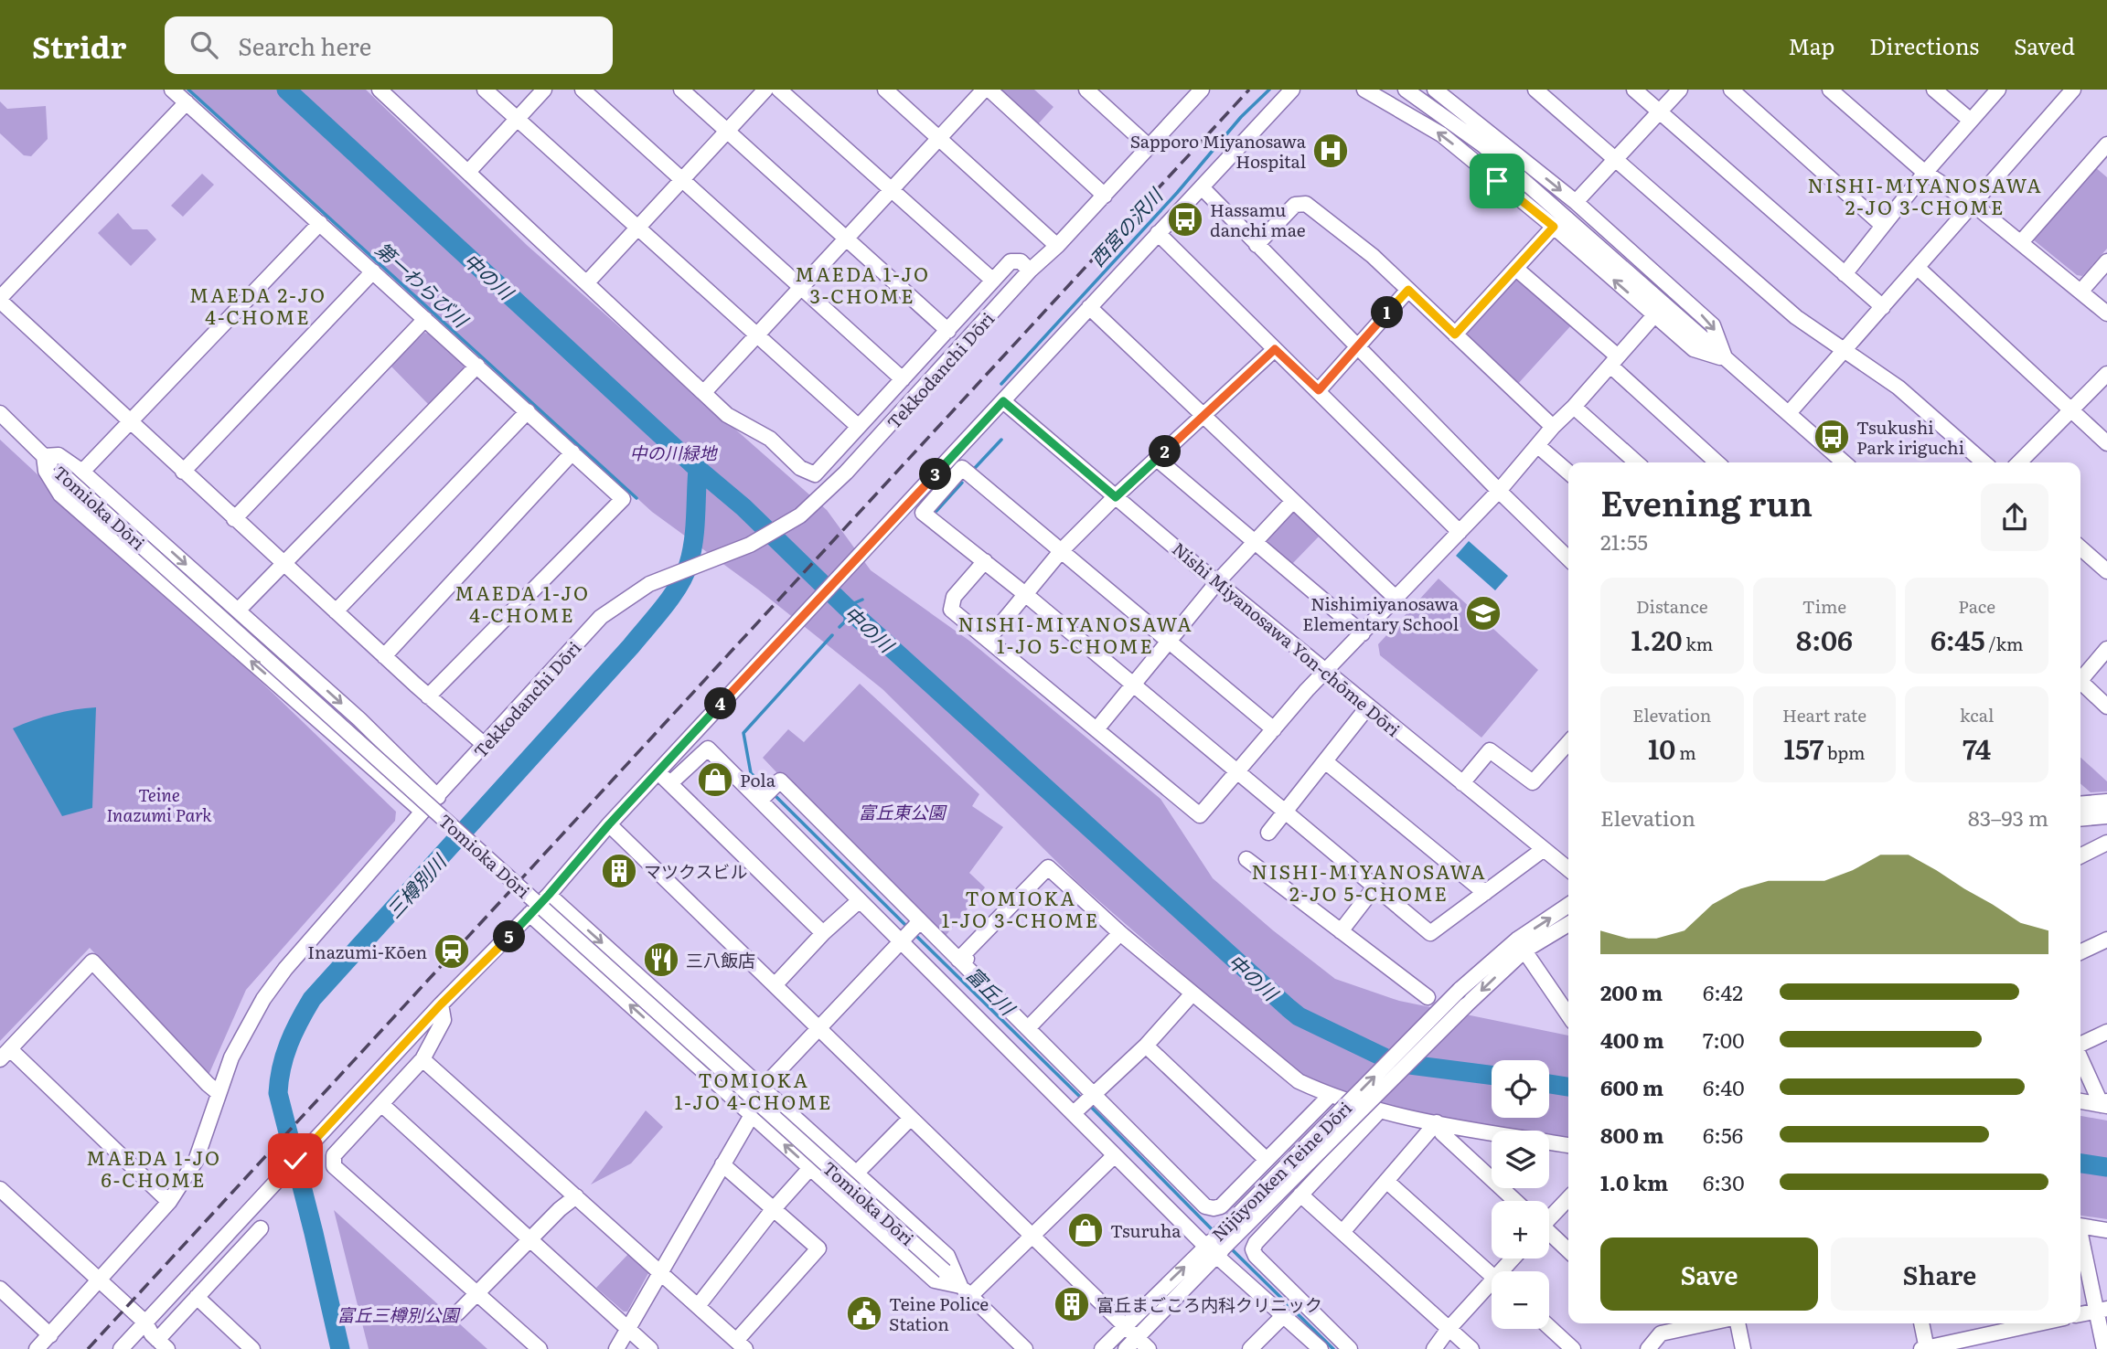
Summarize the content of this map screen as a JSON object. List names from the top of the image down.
{
  "streets": {
    "street": [
      "Tekkodanchi Dōri",
      "Tomioka Dōri",
      "Nishi Miyanosawa Yon-chōme Dōri",
      "Nijūyonken Teine Dōri"
    ]
  },
  "districts": [
    "NISHI-MIYANOSAWA 2-JO 3-CHOME",
    "MAEDA 1-JO 3-CHOME",
    "MAEDA 2-JO 4-CHOME",
    "MAEDA 1-JO 4-CHOME",
    "NISHI-MIYANOSAWA 1-JO 5-CHOME",
    "NISHI-MIYANOSAWA 2-JO 5-CHOME",
    "TOMIOKA 1-JO 3-CHOME",
    "TOMIOKA 1-JO 4-CHOME",
    "MAEDA 1-JO 6-CHOME"
  ],
  "water": [
    "西宮の沢川",
    "中の川",
    "第一わらび川",
    "三樽別川",
    "富丘川"
  ],
  "parks": [
    "中の川緑地",
    "Teine Inazumi Park",
    "富丘東公園",
    "富丘三樽別公園"
  ],
  "places": {
    "hospital": ["Sapporo Miyanosawa Hospital"],
    "bus stop": ["Hassamu danchi mae", "Tsukushi Park iriguchi"],
    "school or university": ["Nishimiyanosawa Elementary School"],
    "shop": ["Pola", "Tsuruha"],
    "building": ["マツクスビル", "富丘まごころ内科クリニック"],
    "station": ["Inazumi-Kōen"],
    "restaurant": ["三八飯店"],
    "public building": ["Teine Police Station"]
  },
  "page": {
    "header": "Stridr",
    "search": "Search here",
    "nav": ["Map", "Directions", "Saved"],
    "pins": [
      "1",
      "2",
      "3",
      "4",
      "5"
    ],
    "heading": ["Evening run", "21:55"],
    "stats": [
      ["Distance", "1.20 km"],
      ["Time", "8:06"],
      ["Pace", "6:45 /km"],
      ["Elevation", "10 m"],
      ["Heart rate", "157 bpm"],
      ["kcal", "74"]
    ],
    "chart": ["Elevation", "83–93 m"],
    "list": [
      {
        "name": "200 m",
        "note": "6:42"
      },
      {
        "name": "400 m",
        "note": "7:00"
      },
      {
        "name": "600 m",
        "note": "6:40"
      },
      {
        "name": "800 m",
        "note": "6:56"
      },
      {
        "name": "1.0 km",
        "note": "6:30"
      }
    ],
    "map_buttons": ["+", "−"],
    "buttons": ["Save", "Share"]
  }
}
